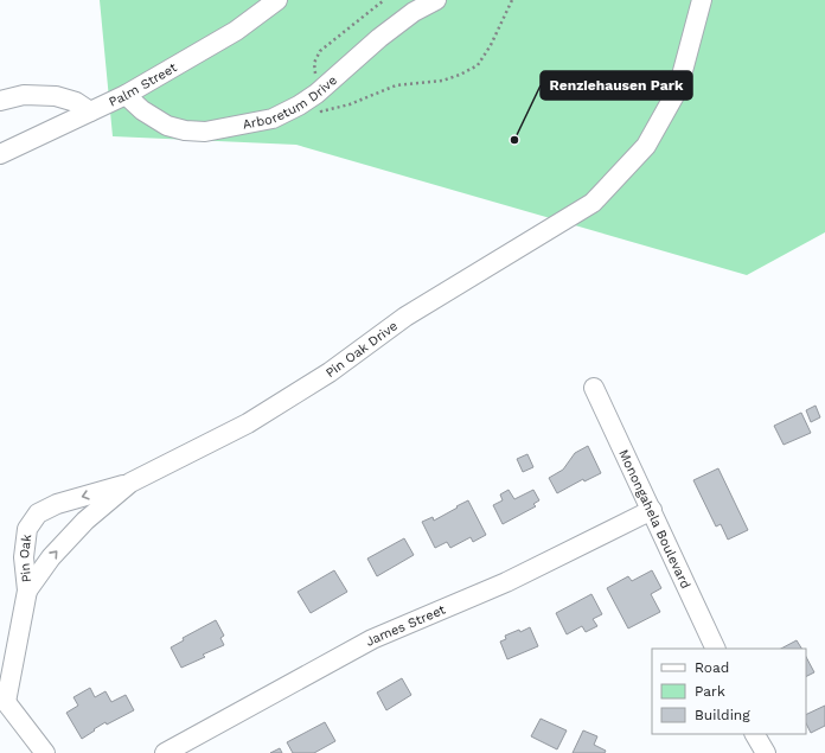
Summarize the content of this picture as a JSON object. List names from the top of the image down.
{
  "streets": {
    "street": [
      "Palm Street",
      "Arboretum Drive",
      "Pin Oak Drive",
      "Monongahela Boulevard",
      "Pin Oak",
      "James Street"
    ]
  },
  "crossings": [
    ["Palm Street", "Arboretum Drive"],
    ["Pin Oak Drive", "Pin Oak"],
    ["Monongahela Boulevard", "James Street"]
  ],
  "one_way": ["Pin Oak"],
  "places": ["Renziehausen Park"],
  "legend": ["Road", "Park", "Building"]
}
